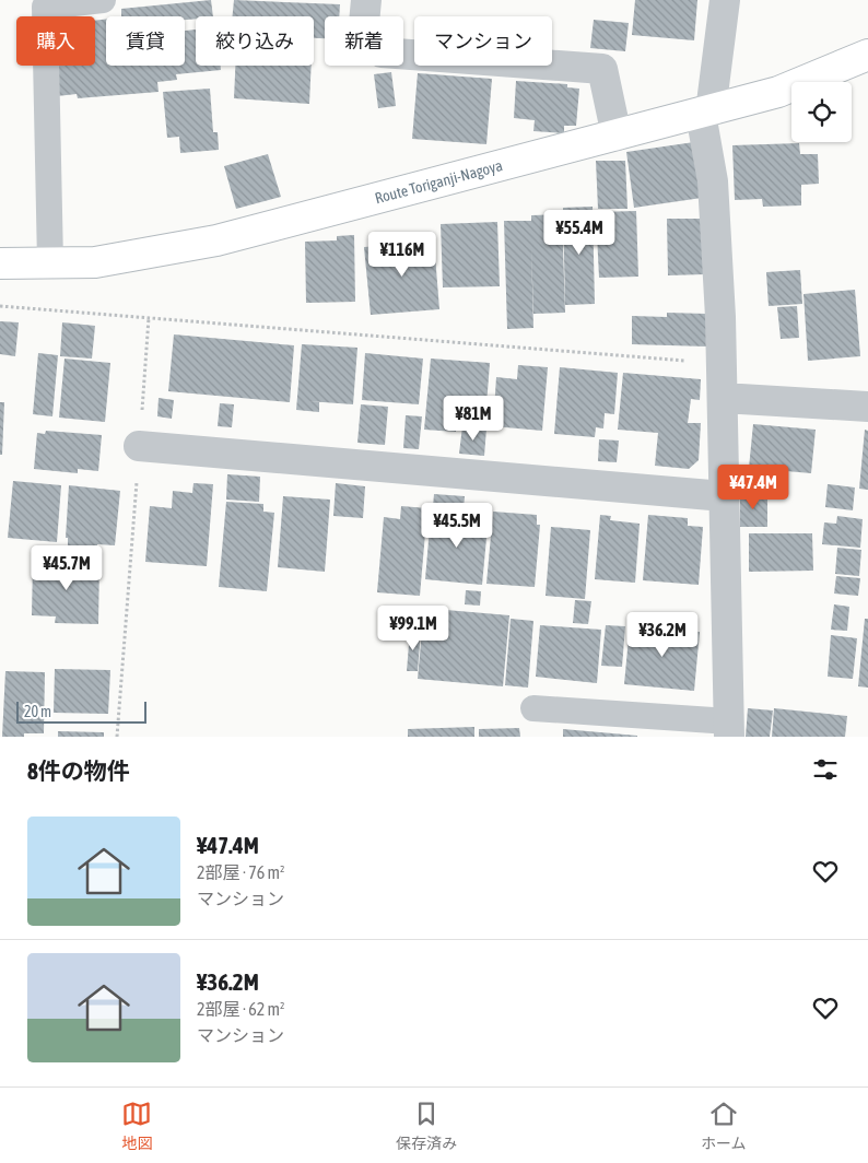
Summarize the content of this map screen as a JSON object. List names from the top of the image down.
{
  "streets": {
    "main road": ["Route Toriganji-Nagoya"]
  },
  "scale_bar": "20 m",
  "page": {
    "chip": [
      "購入",
      "賃貸",
      "絞り込み",
      "新着",
      "マンション"
    ],
    "price": [
      "¥55.4M",
      "¥116M",
      "¥81M",
      "¥47.4M",
      "¥45.5M",
      "¥45.7M",
      "¥99.1M",
      "¥36.2M"
    ],
    "scale": "20 m",
    "heading": "8件の物件",
    "list": [
      {
        "name": "¥47.4M",
        "note": "2部屋 · 76 m² · マンション"
      },
      {
        "name": "¥36.2M",
        "note": "2部屋 · 62 m² · マンション"
      }
    ],
    "tabs": ["地図", "保存済み", "ホーム"]
  }
}
